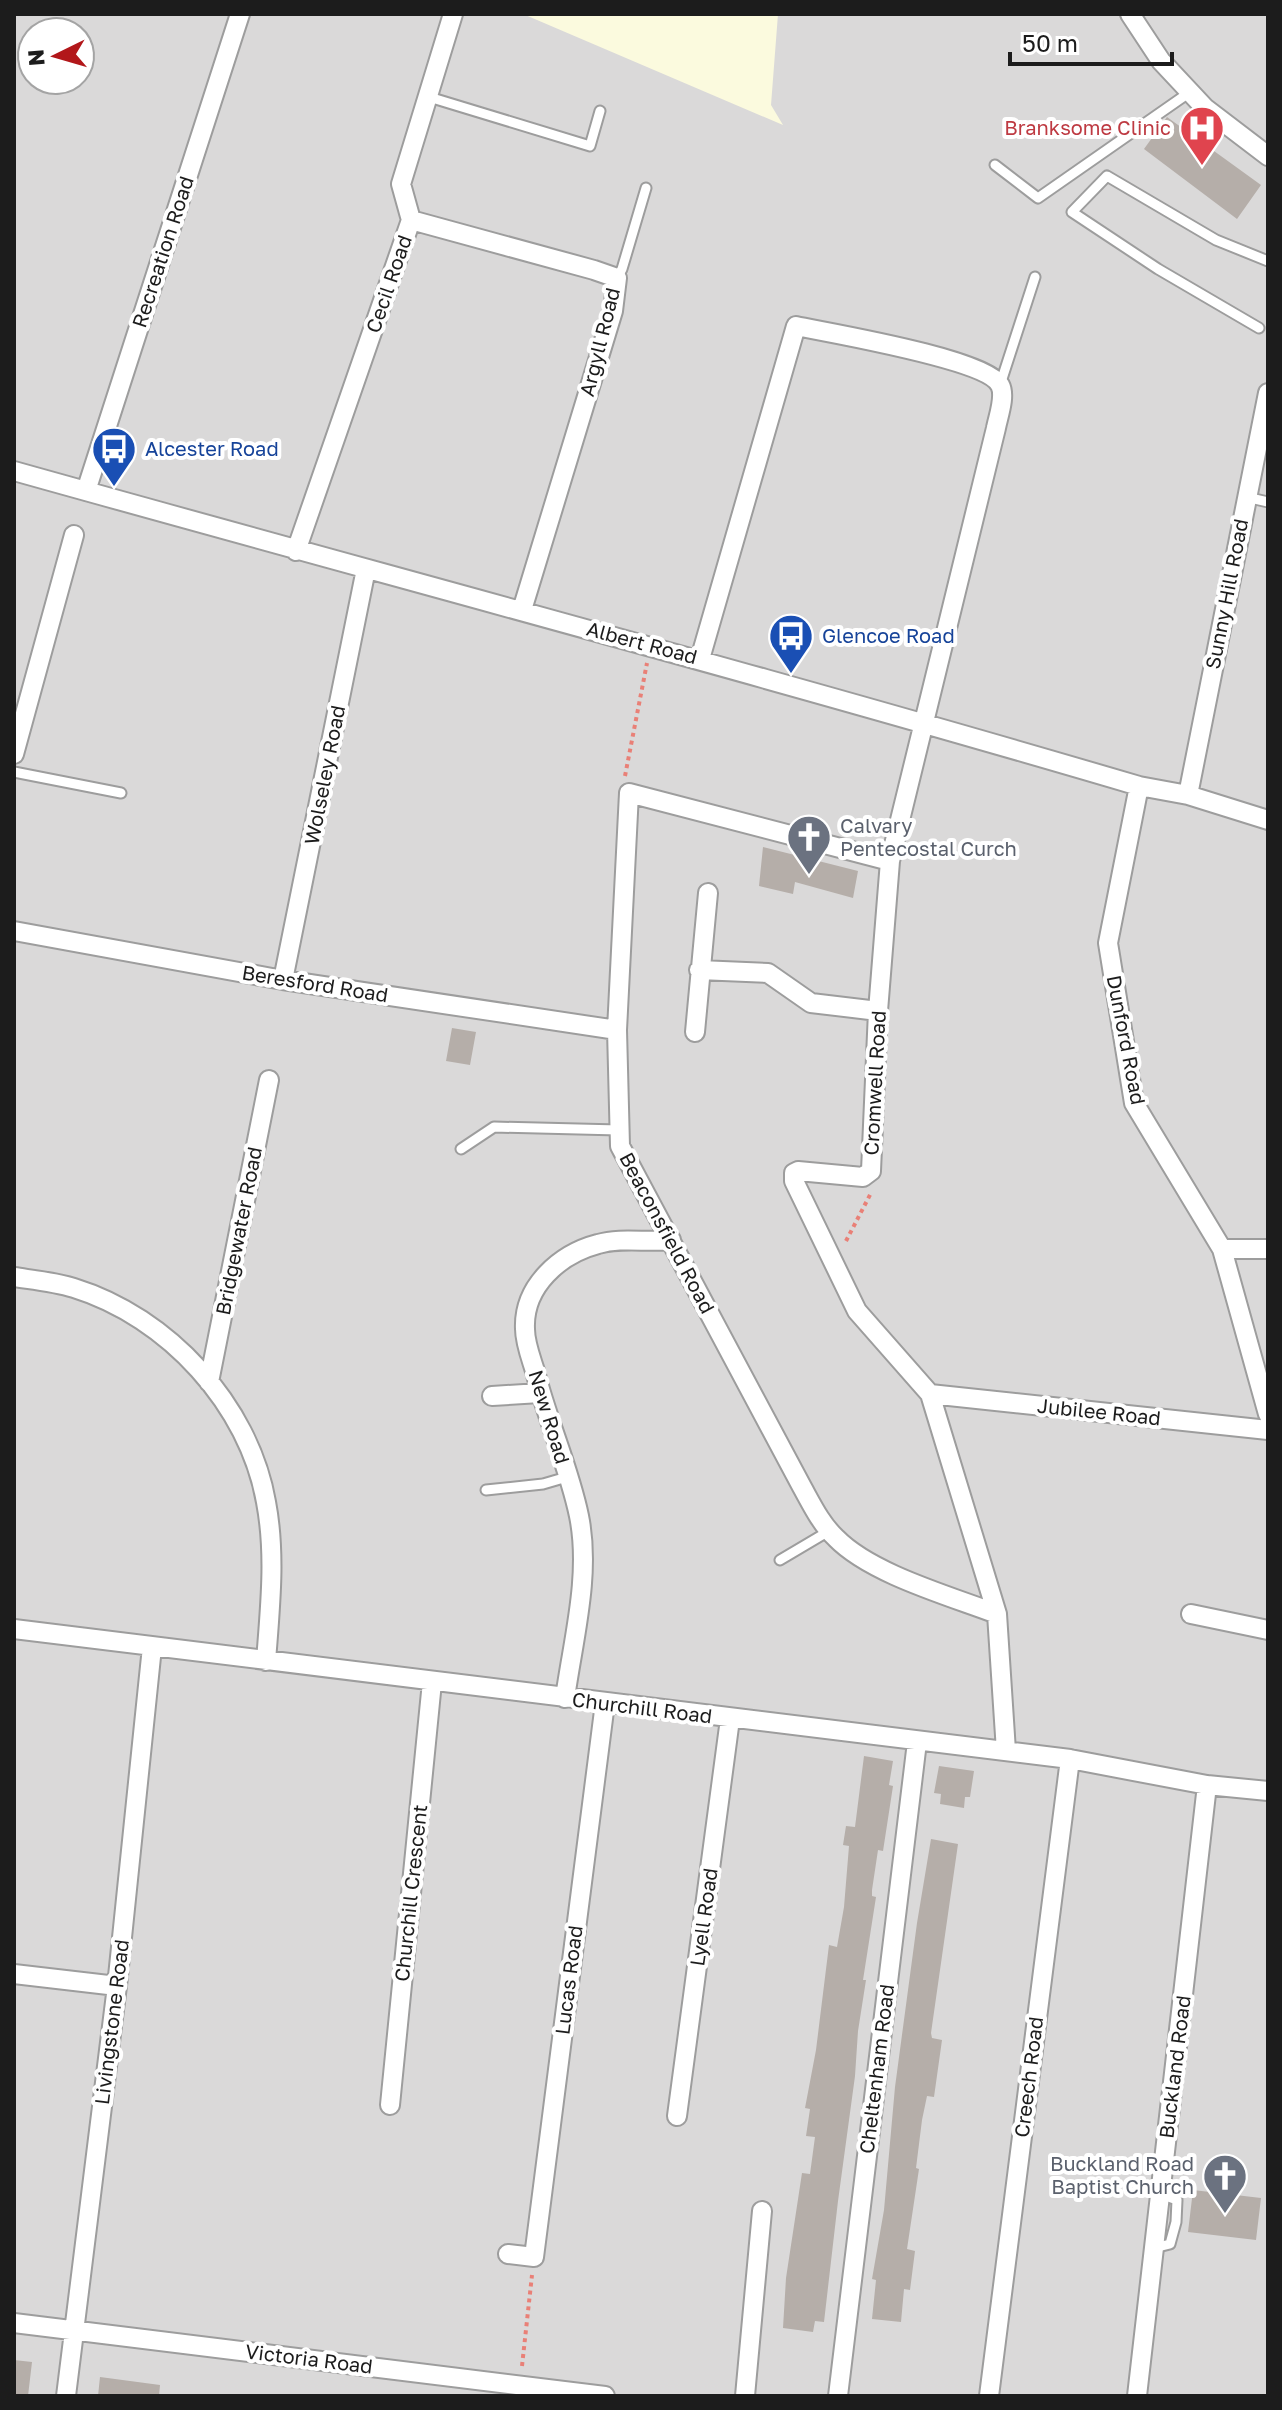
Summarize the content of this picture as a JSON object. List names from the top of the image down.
{
  "streets": {
    "street": [
      "Recreation Road",
      "Cecil Road",
      "Argyll Road",
      "Sunny Hill Road",
      "Albert Road",
      "Wolseley Road",
      "Beresford Road",
      "Dunford Road",
      "Cromwell Road",
      "Bridgewater Road",
      "Beaconsfield Road",
      "Jubilee Road",
      "New Road",
      "Churchill Road",
      "Churchill Crescent",
      "Lyell Road",
      "Lucas Road",
      "Livingstone Road",
      "Buckland Road",
      "Cheltenham Road",
      "Creech Road",
      "Victoria Road"
    ]
  },
  "crossings": [
    ["Recreation Road", "Albert Road"],
    ["Cecil Road", "Argyll Road"],
    ["Cecil Road", "Albert Road"],
    ["Argyll Road", "Albert Road"],
    ["Sunny Hill Road", "Albert Road"],
    ["Albert Road", "Wolseley Road"],
    ["Albert Road", "Dunford Road"],
    ["Albert Road", "Cromwell Road"],
    ["Wolseley Road", "Beresford Road"],
    ["Beresford Road", "Beaconsfield Road"],
    ["Cromwell Road", "Beaconsfield Road"],
    ["Cromwell Road", "Jubilee Road"],
    ["Cromwell Road", "Churchill Road"],
    ["Beaconsfield Road", "New Road"],
    ["New Road", "Churchill Road"],
    ["Churchill Road", "Churchill Crescent"],
    ["Churchill Road", "Lyell Road"],
    ["Churchill Road", "Lucas Road"],
    ["Churchill Road", "Livingstone Road"],
    ["Churchill Road", "Buckland Road"],
    ["Churchill Road", "Cheltenham Road"],
    ["Churchill Road", "Creech Road"],
    ["Livingstone Road", "Victoria Road"]
  ],
  "places": {
    "hospital": ["Branksome Clinic"],
    "bus stop": ["Alcester Road", "Glencoe Road"],
    "church": ["Calvary Pentecostal Curch", "Buckland Road Baptist Church"]
  },
  "scale_bar": "50 m",
  "north": "left"
}
